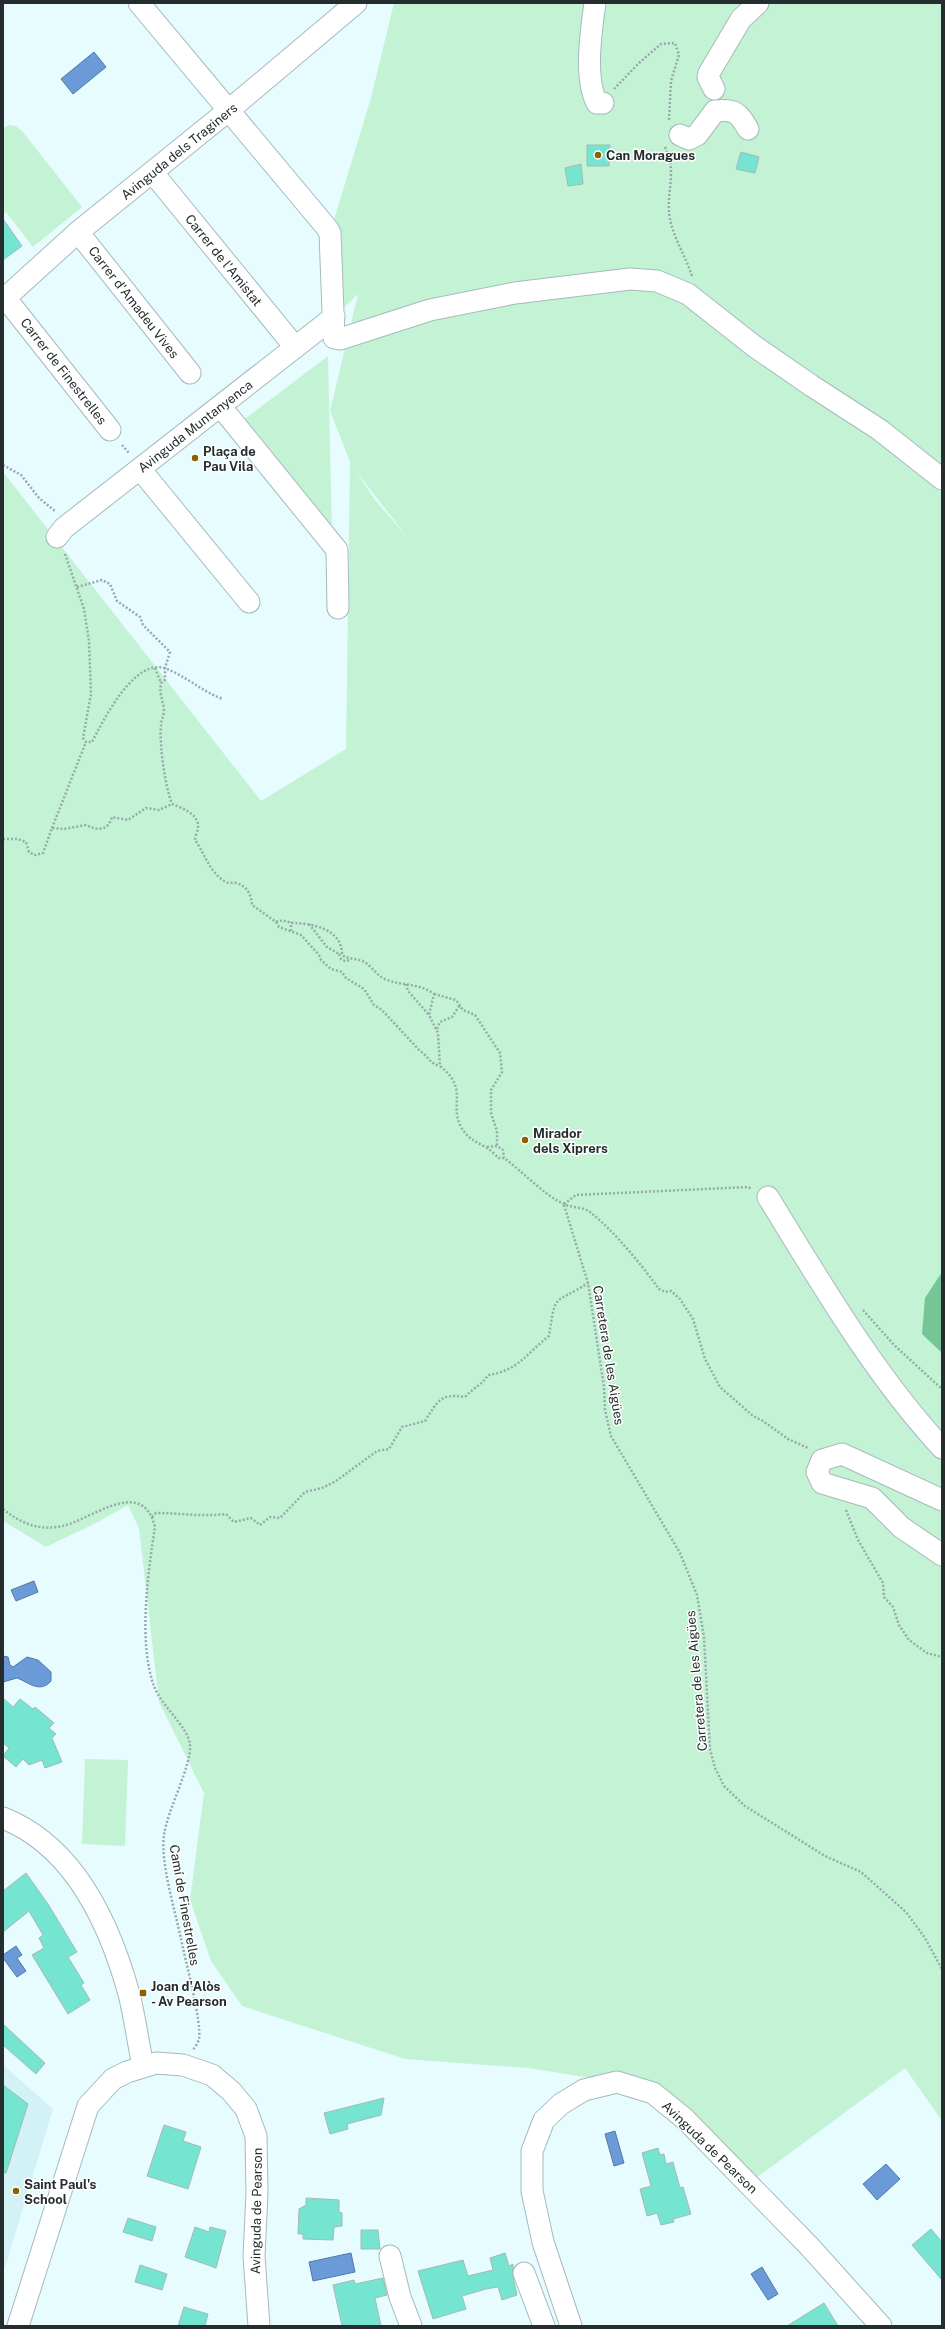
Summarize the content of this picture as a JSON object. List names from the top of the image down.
{
  "streets": {
    "street": [
      "Avinguda dels Traginers",
      "Carrer de l'Amistat",
      "Carrer d'Amadeu Vives",
      "Carrer de Finestrelles",
      "Avinguda Muntanyenca",
      "Avinguda de Pearson"
    ],
    "path": ["Carretera de les Aigües", "Camí de Finestrelles"]
  },
  "crossings": [
    ["Avinguda dels Traginers", "Carrer de l'Amistat"],
    ["Avinguda dels Traginers", "Carrer d'Amadeu Vives"],
    ["Avinguda dels Traginers", "Carrer de Finestrelles"],
    ["Carrer de l'Amistat", "Avinguda Muntanyenca"],
    ["Camí de Finestrelles", "Avinguda de Pearson"]
  ],
  "places": {
    "other": [
      "Can Moragues",
      "Plaça de Pau Vila",
      "Mirador dels Xiprers",
      "Saint Paul's School"
    ],
    "transit": ["Joan d'Alòs - Av Pearson"]
  }
}
